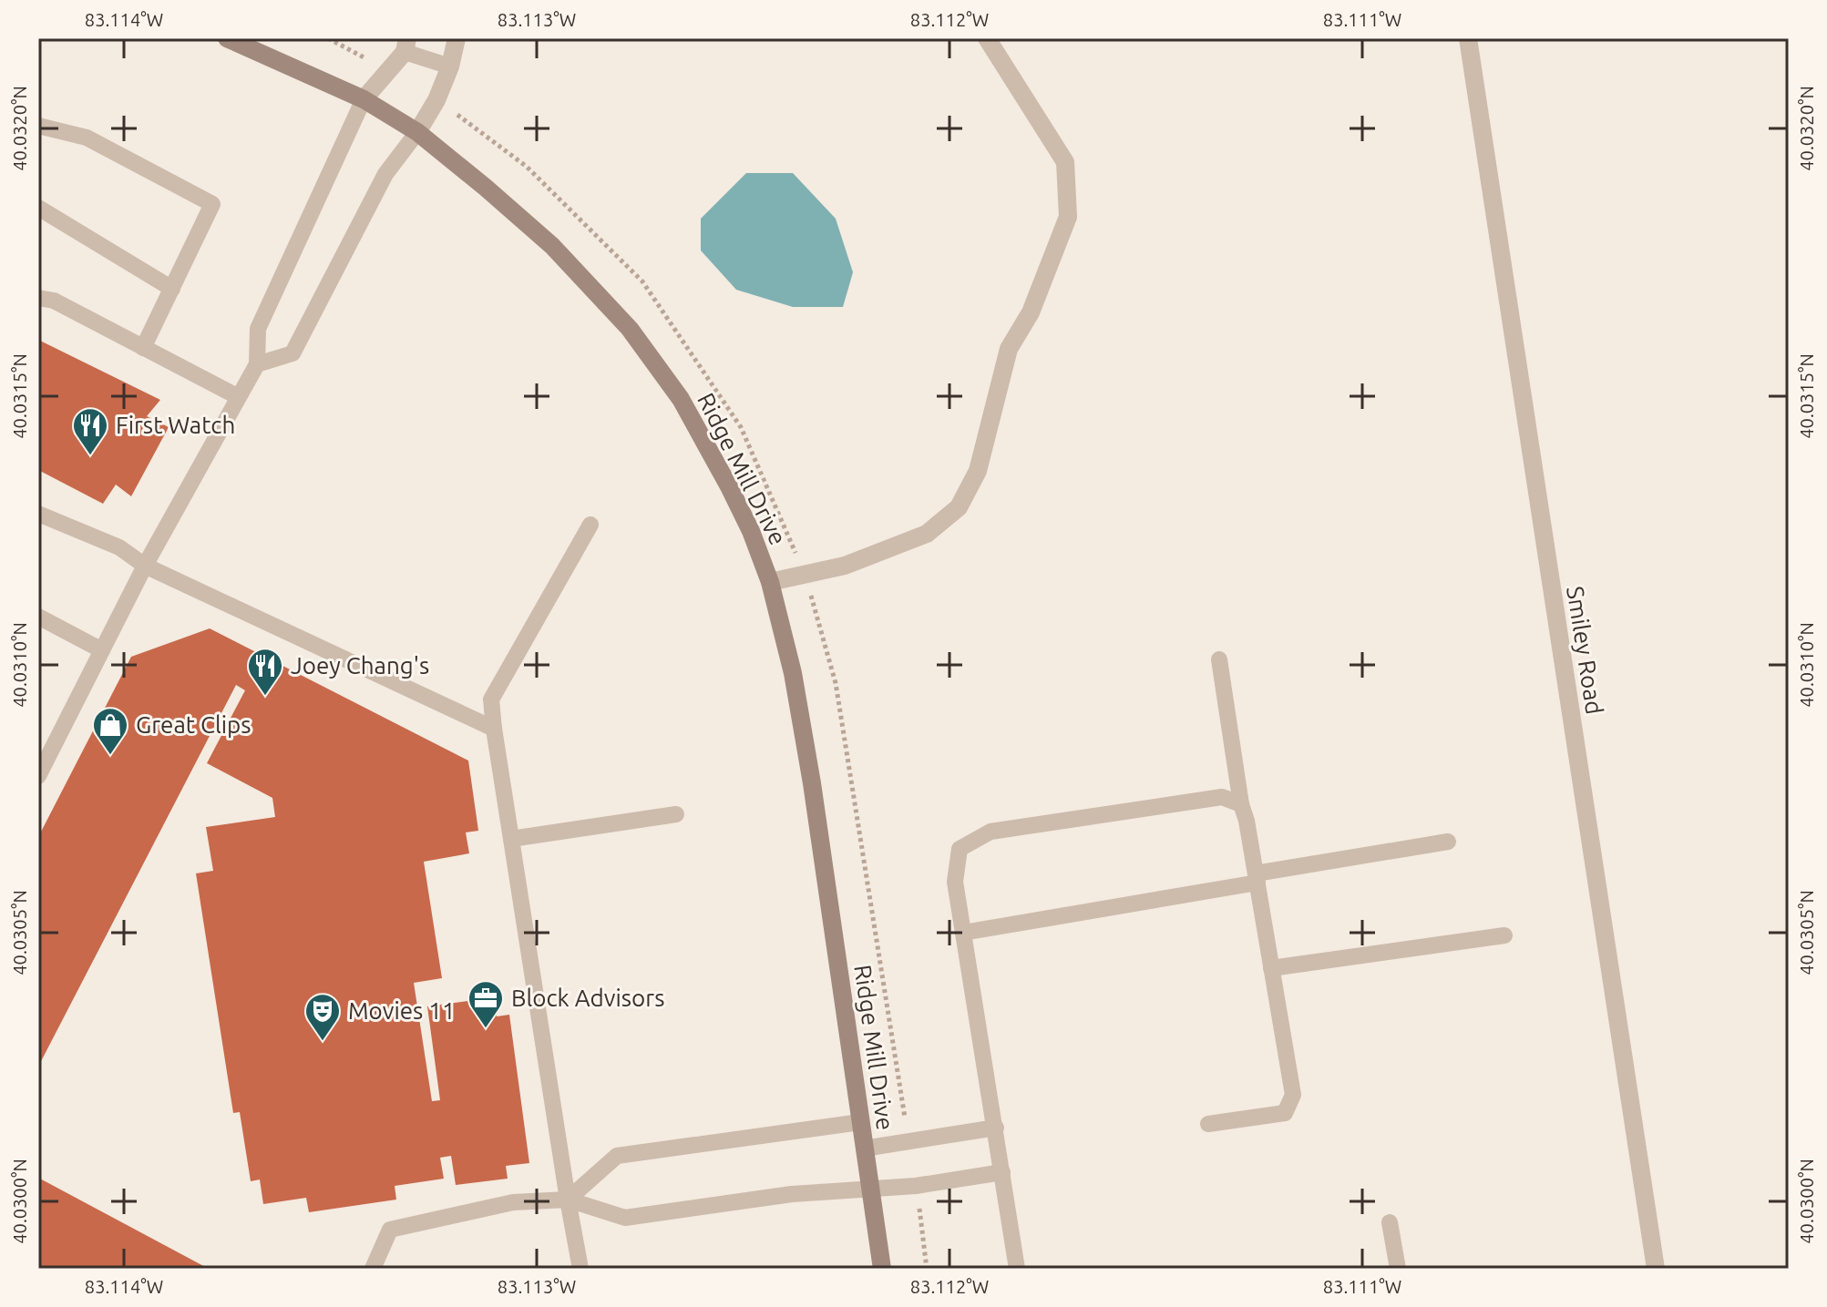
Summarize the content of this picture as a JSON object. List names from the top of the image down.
{
  "streets": {
    "main road": ["Ridge Mill Drive"],
    "street": ["Smiley Road"]
  },
  "places": {
    "restaurant": ["First Watch", "Joey Chang's"],
    "shop": ["Great Clips"],
    "office": ["Block Advisors"],
    "theatre": ["Movies 11"]
  },
  "coordinates": [
    "83.114°W",
    "83.113°W",
    "83.112°W",
    "83.111°W",
    "40.0320°N",
    "40.0315°N",
    "40.0310°N",
    "40.0305°N",
    "40.0300°N"
  ]
}
